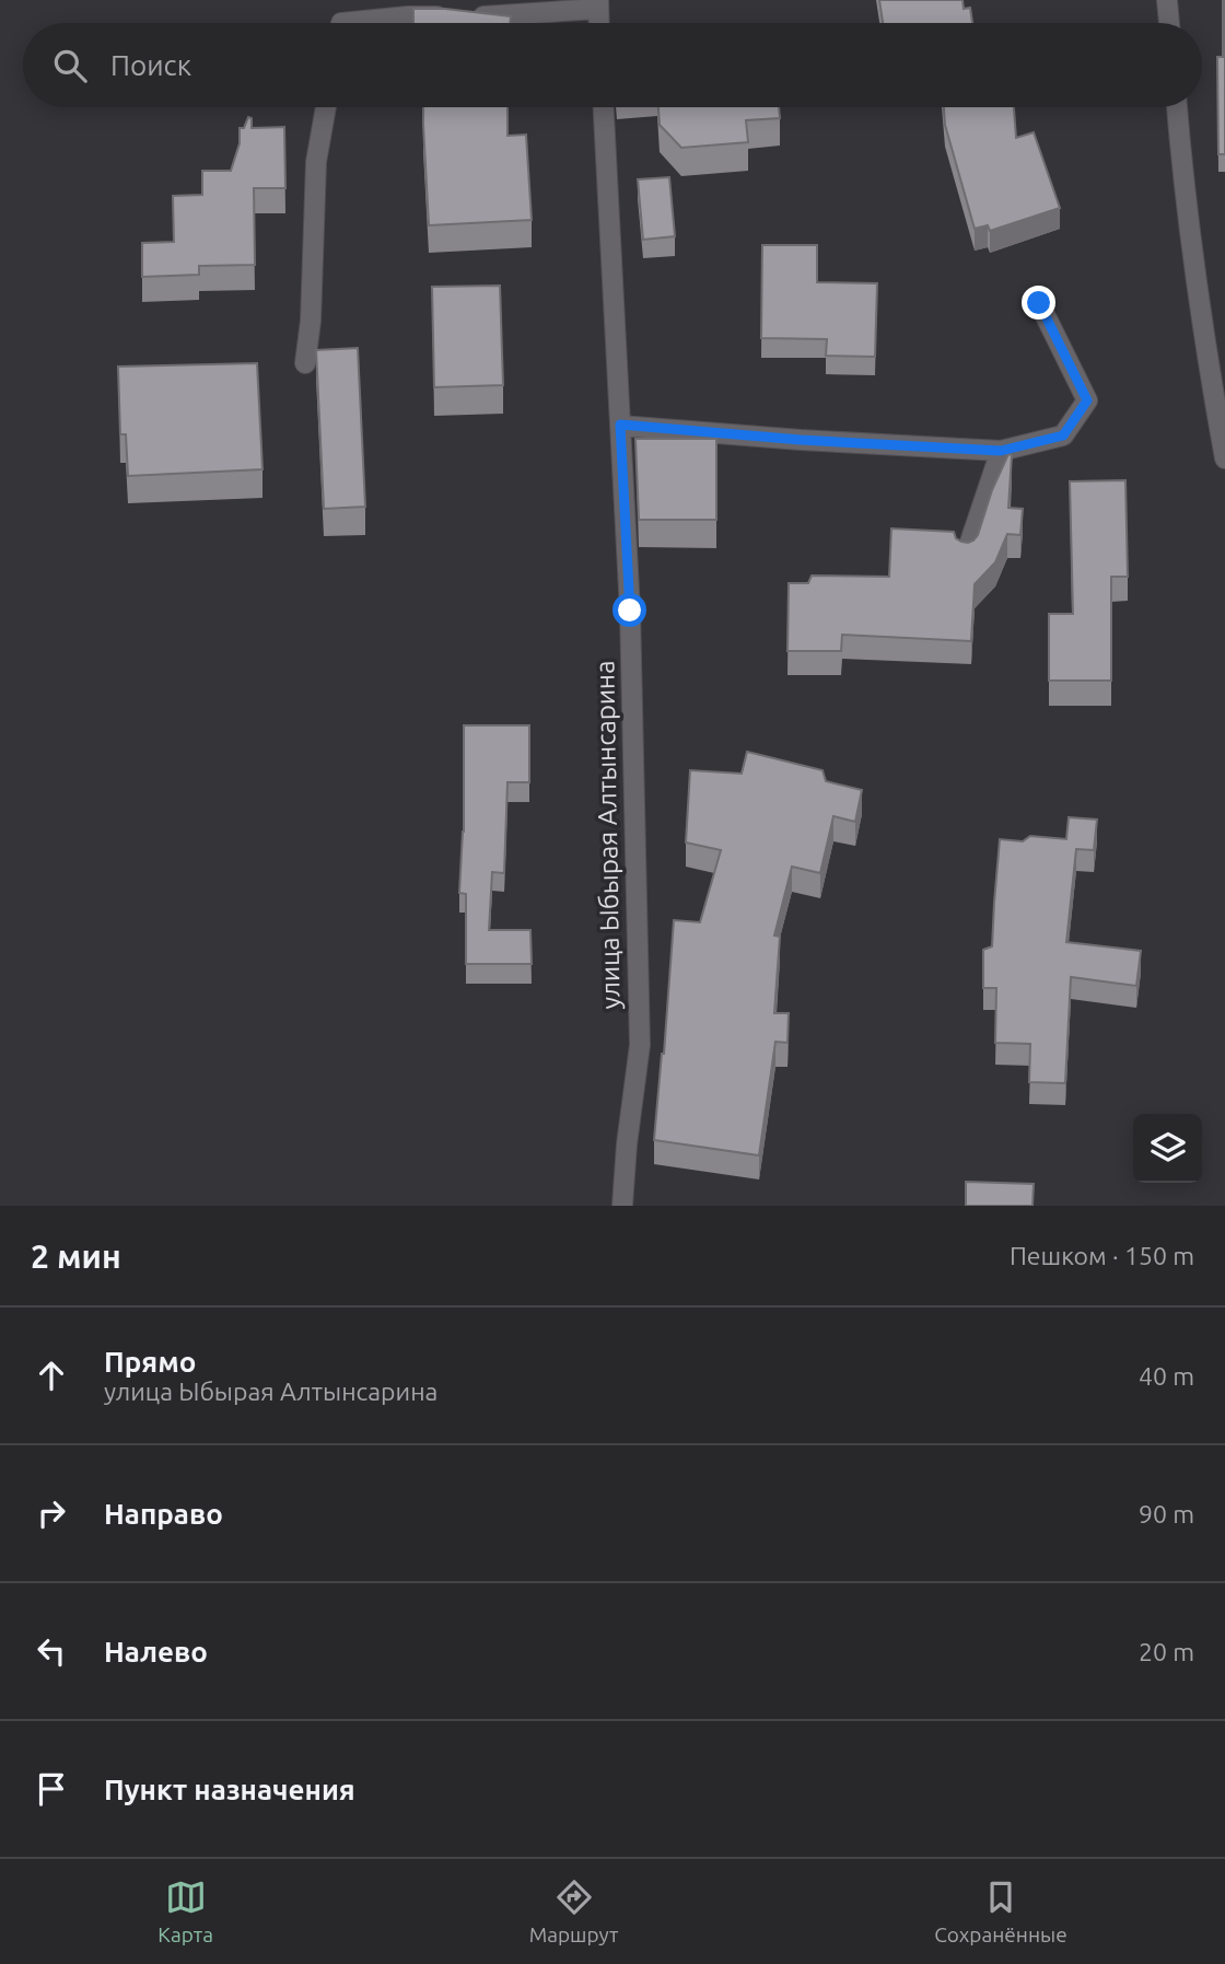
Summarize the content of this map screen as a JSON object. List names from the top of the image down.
{
  "streets": {
    "street": ["улица Ыбырая Алтынсарина"]
  },
  "page": {
    "search": "Поиск",
    "heading": ["2 мин", "Пешком · 150 m"],
    "list": [
      ["Прямо", "улица Ыбырая Алтынсарина", "40 m"],
      ["Направо", "90 m"],
      ["Налево", "20 m"],
      "Пункт назначения"
    ],
    "nav": ["Карта", "Маршрут", "Сохранённые"]
  }
}
